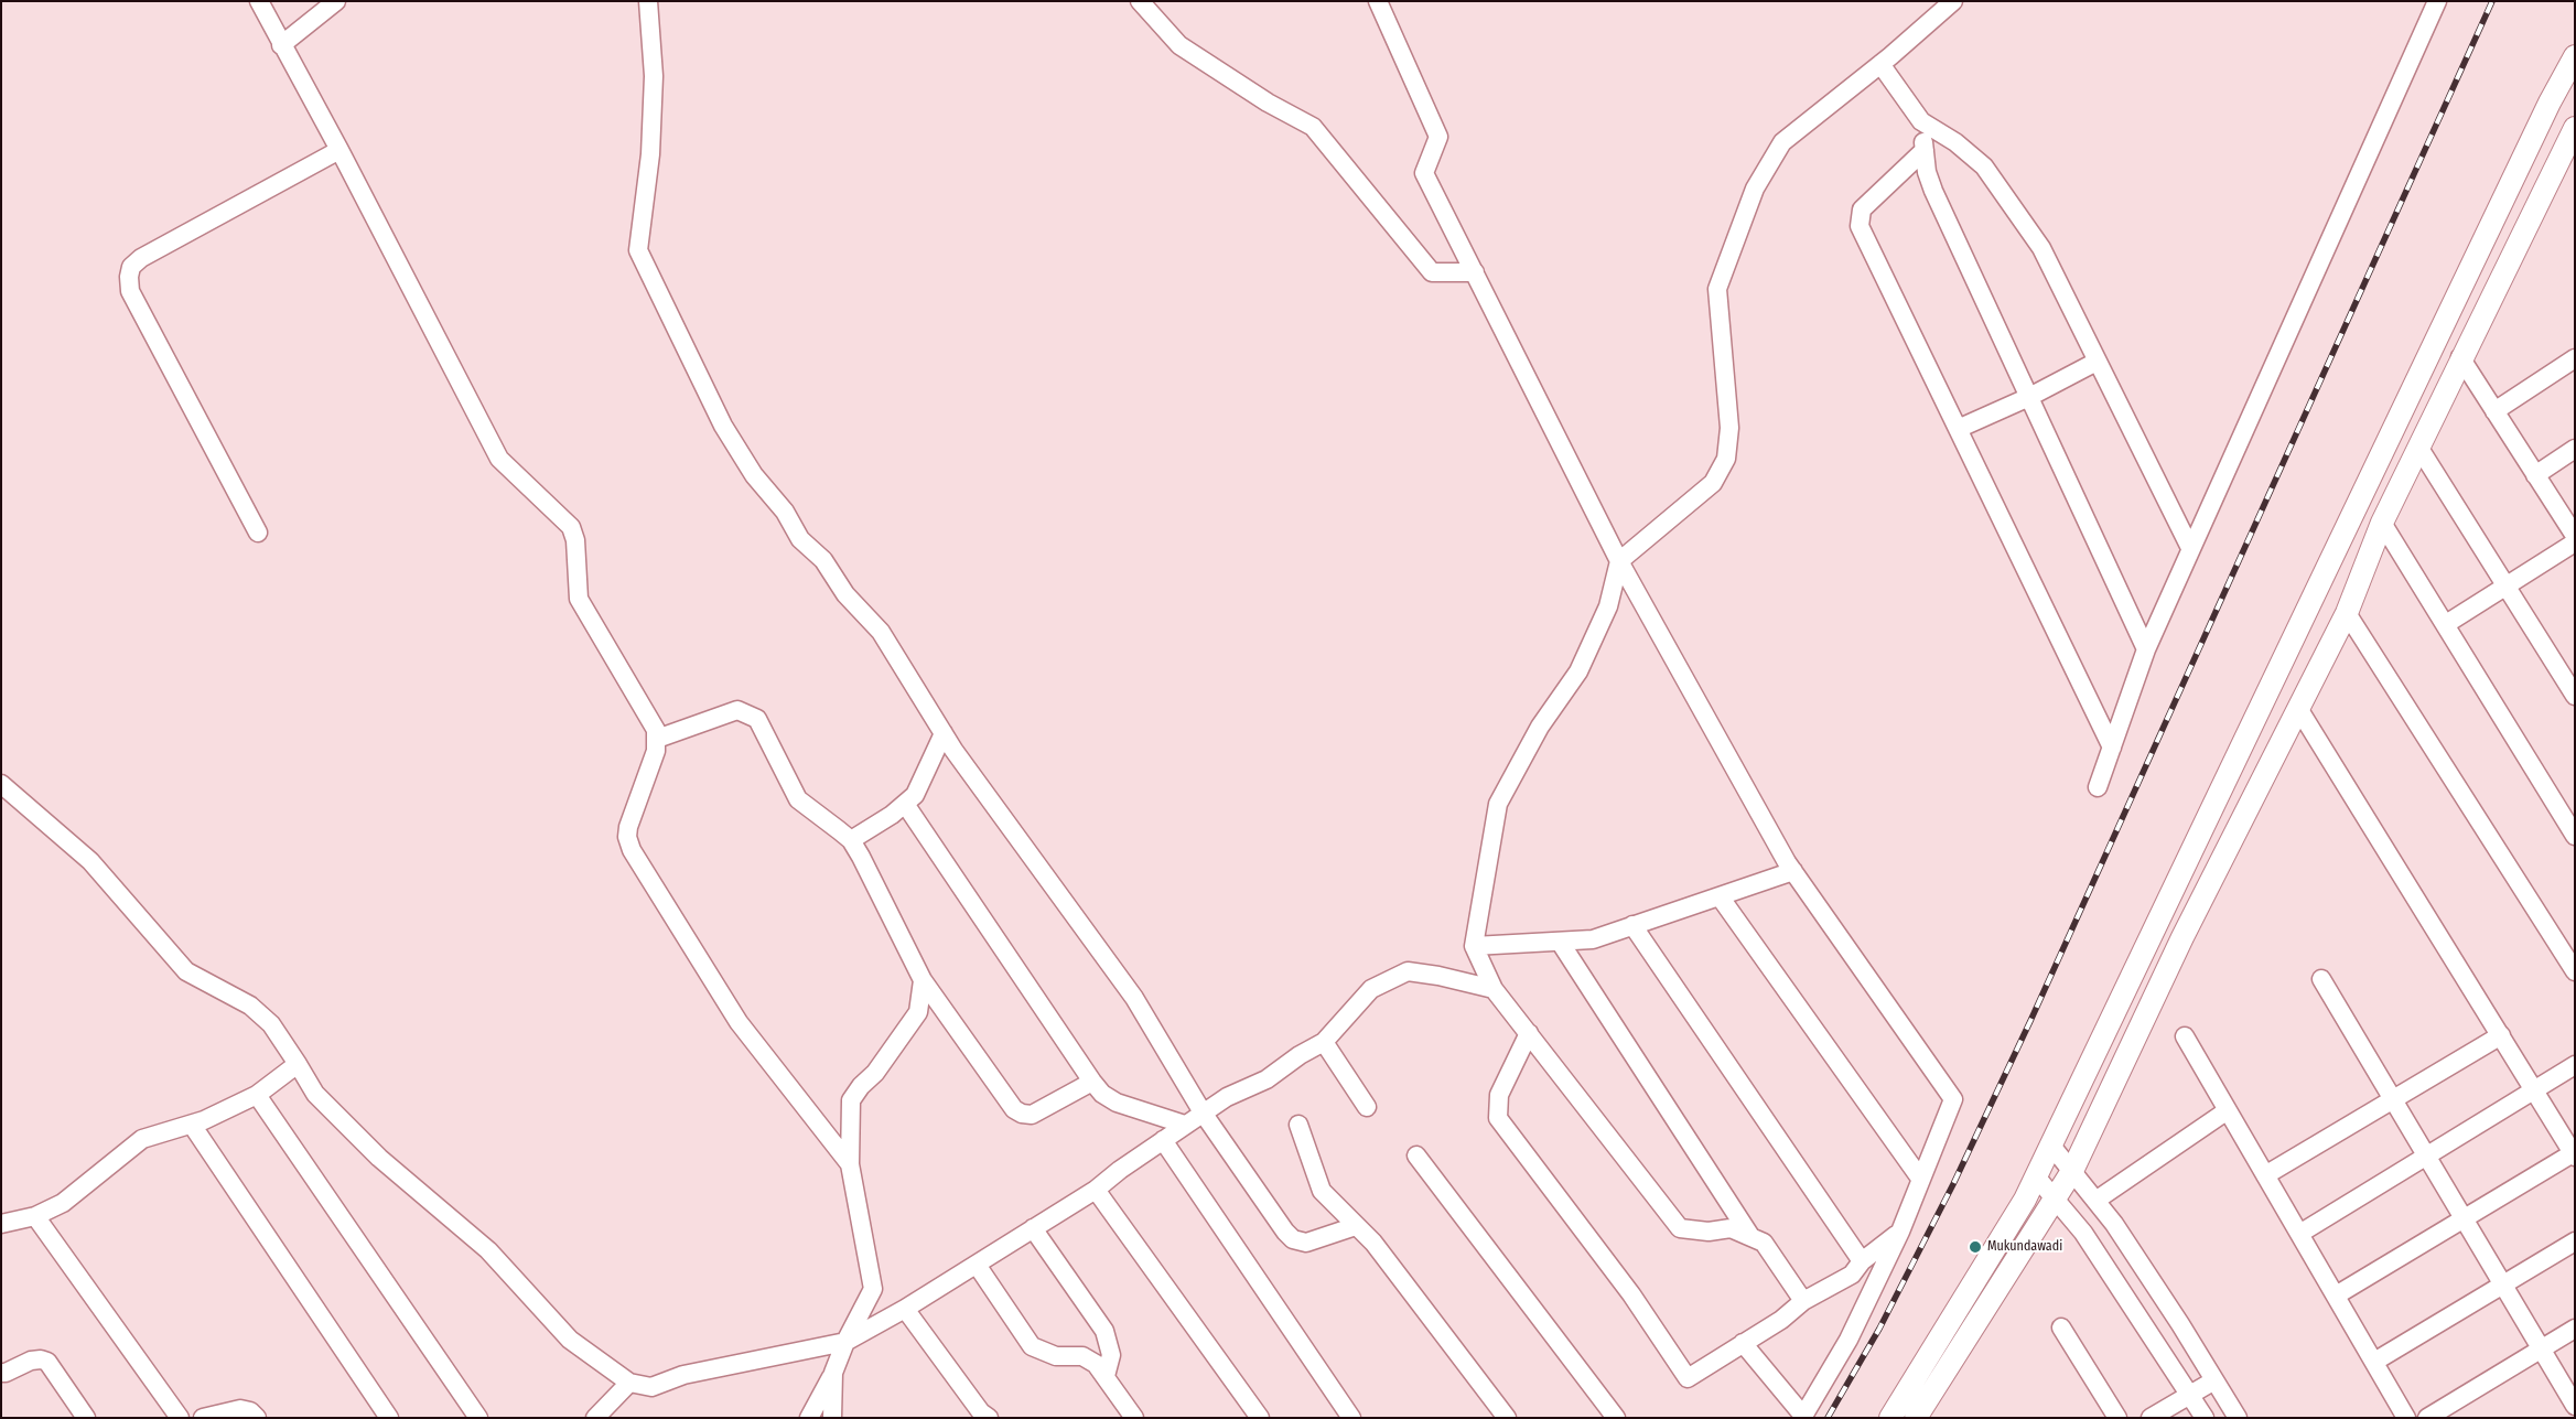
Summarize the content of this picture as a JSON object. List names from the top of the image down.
{
  "places": ["Mukundawadi"]
}
